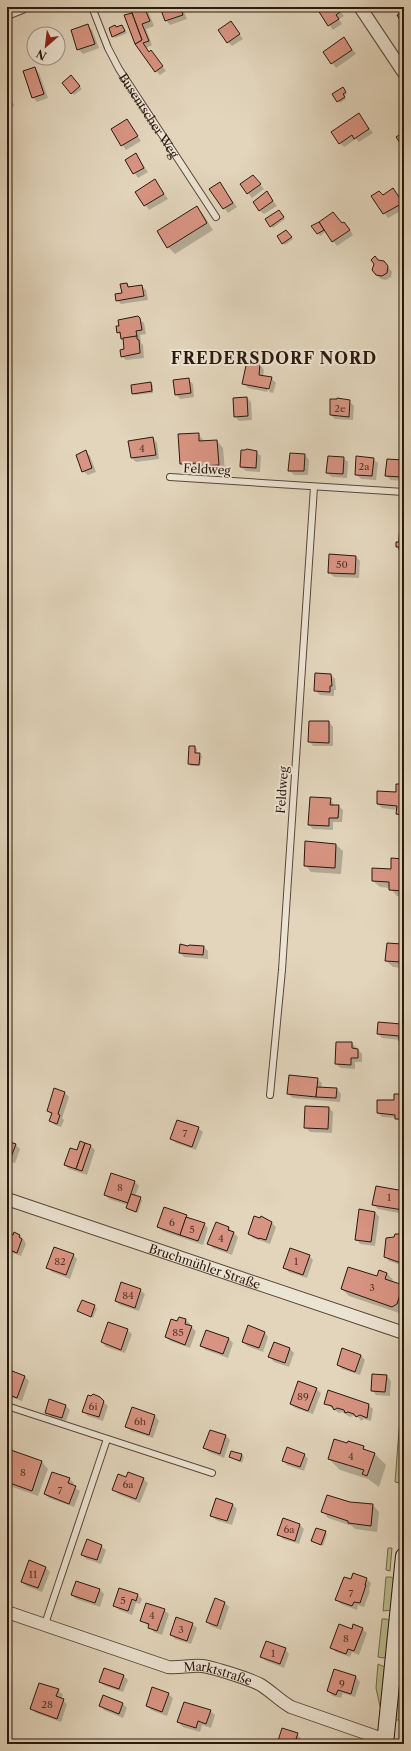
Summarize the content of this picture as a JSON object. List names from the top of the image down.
{
  "streets": {
    "street": ["Bruchmühler Straße", "Marktstraße"],
    "lane": ["Busentscher Weg", "Feldweg"]
  },
  "districts": ["FREDERSDORF NORD"],
  "house_numbers": [
    "2e",
    "4",
    "2a",
    "50",
    "7",
    "8",
    "1",
    "6",
    "5",
    "4",
    "82",
    "1",
    "3",
    "84",
    "85",
    "89",
    "6i",
    "6h",
    "4",
    "8",
    "6a",
    "7",
    "6a",
    "11",
    "7",
    "5",
    "4",
    "3",
    "8",
    "1",
    "9",
    "28"
  ],
  "north": "bottom left"
}
